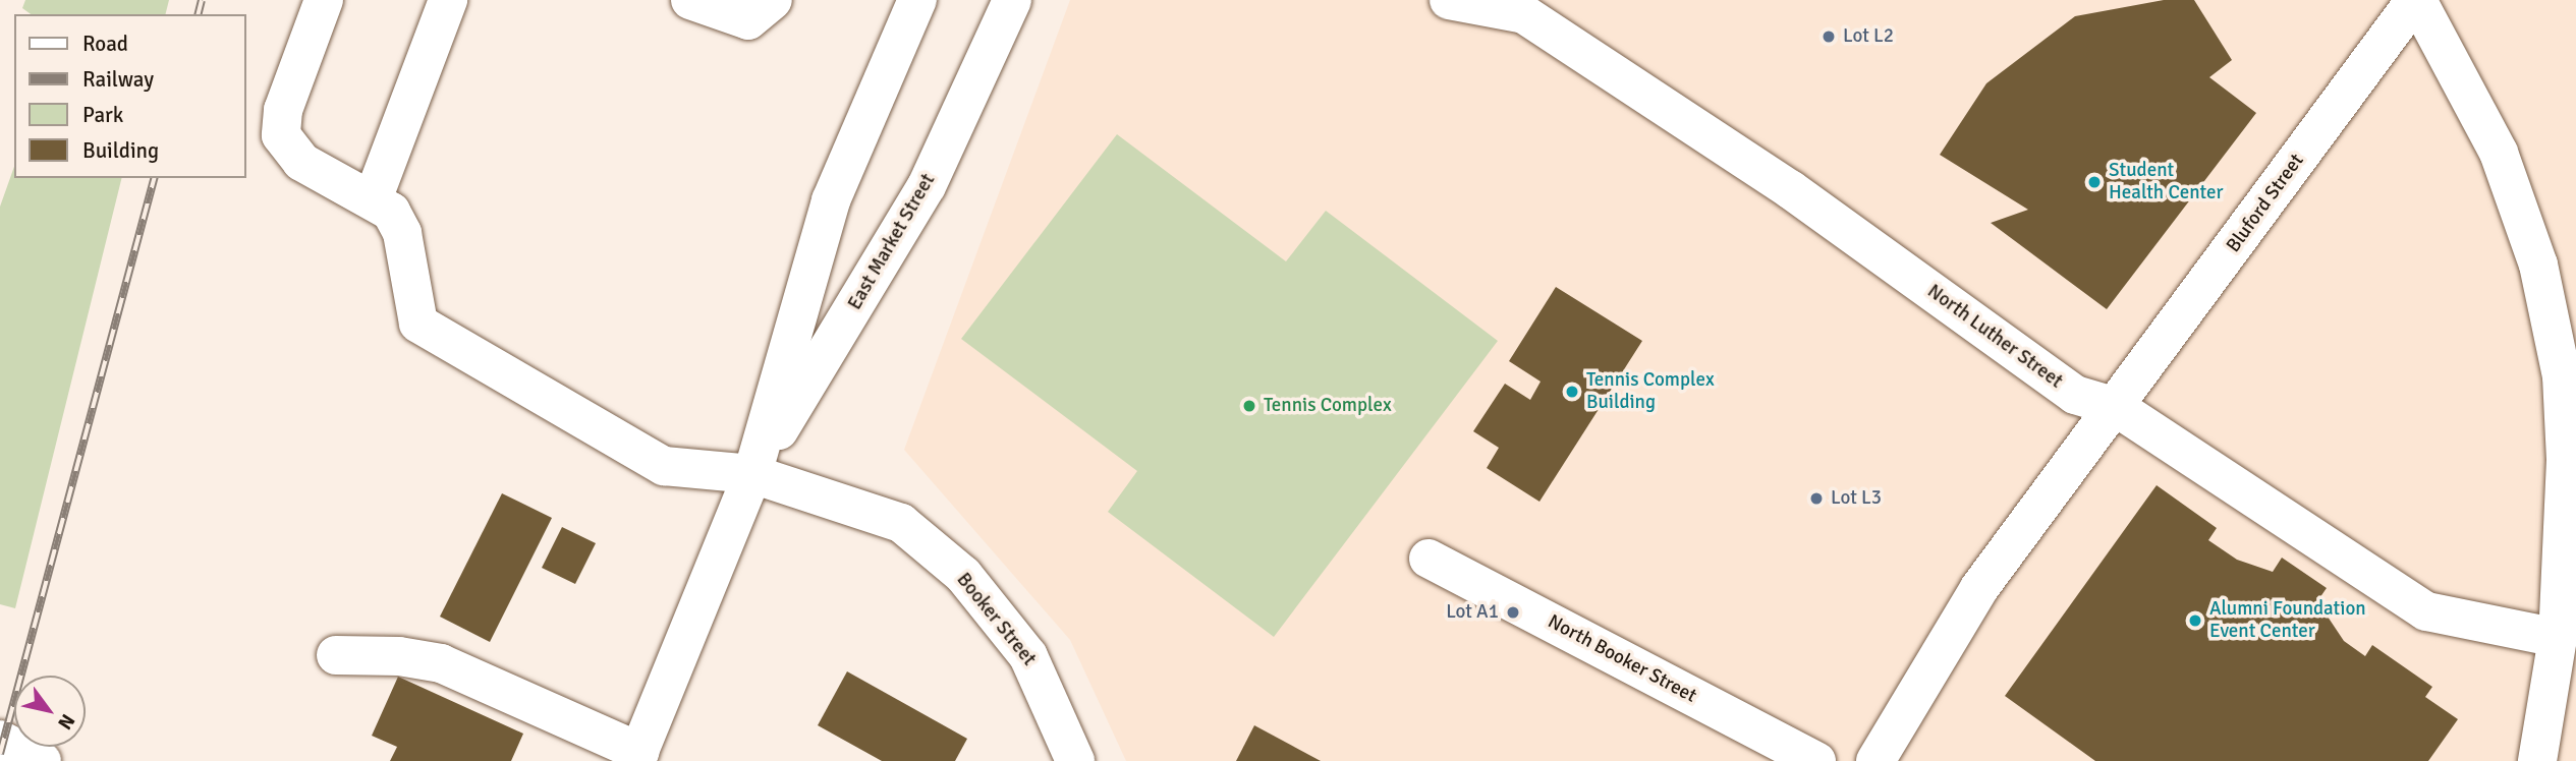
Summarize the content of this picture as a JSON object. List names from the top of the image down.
{
  "streets": {
    "main road": [
      "Bluford Street",
      "East Market Street",
      "North Luther Street",
      "Booker Street",
      "North Booker Street"
    ]
  },
  "crossings": [
    ["Bluford Street", "North Luther Street"],
    ["East Market Street", "Booker Street"]
  ],
  "places": [
    "Lot L2",
    "Student Health Center",
    "Tennis Complex Building",
    "Tennis Complex",
    "Lot L3",
    "Lot A1",
    "Alumni Foundation Event Center"
  ],
  "legend": [
    "Road",
    "Railway",
    "Park",
    "Building"
  ],
  "north": "bottom right"
}
